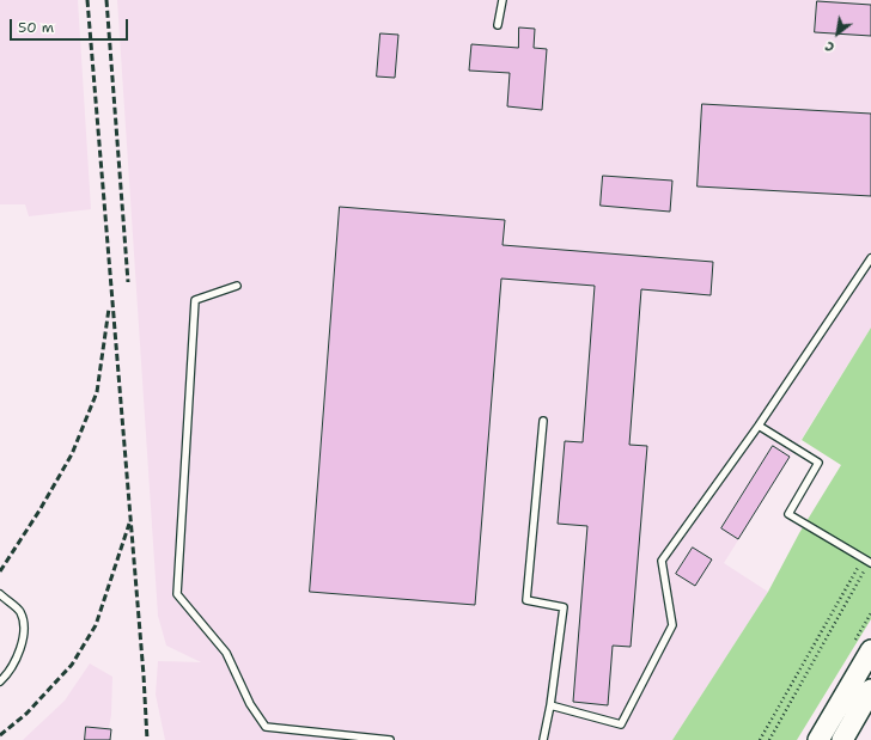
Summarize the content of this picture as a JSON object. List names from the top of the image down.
{
  "scale_bar": "50 m",
  "north": "bottom left"
}
